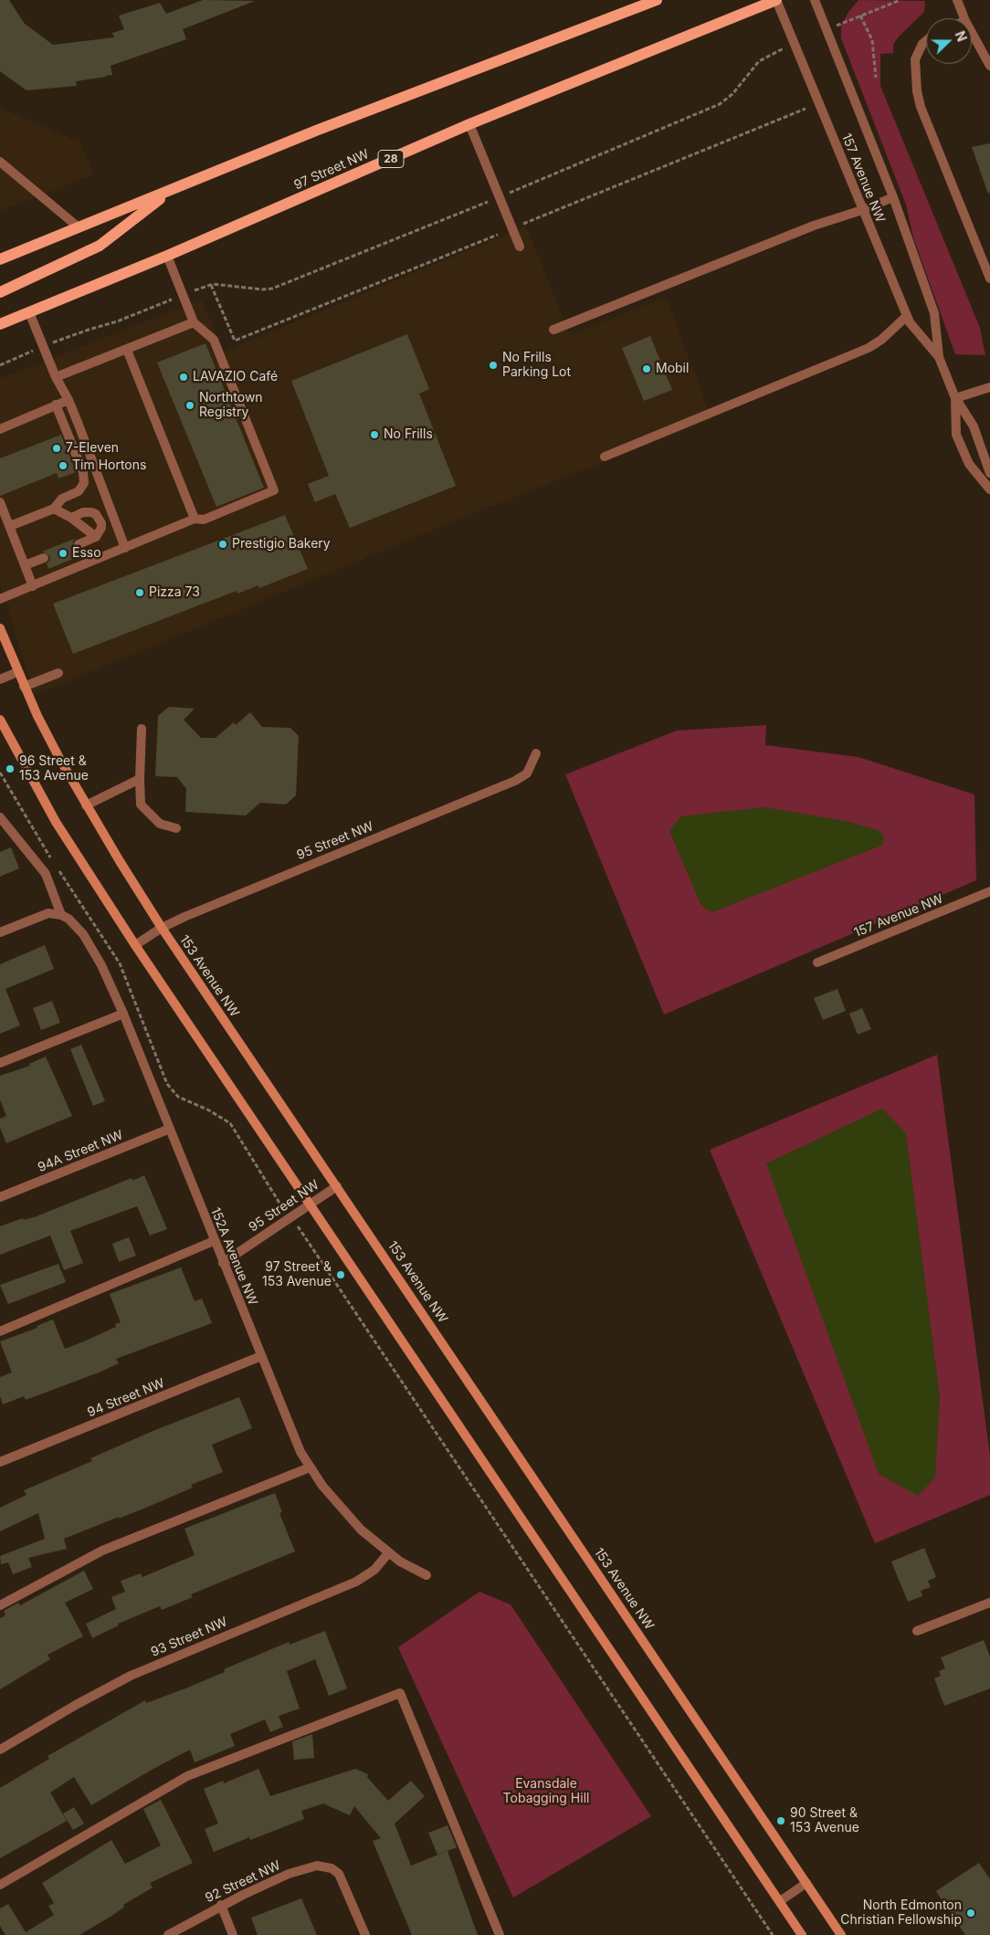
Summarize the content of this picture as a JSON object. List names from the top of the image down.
{
  "streets": {
    "main road": ["28", "97 Street NW", "153 Avenue NW"],
    "street": [
      "157 Avenue NW",
      "95 Street NW",
      "94A Street NW",
      "152A Avenue NW",
      "94 Street NW",
      "93 Street NW",
      "92 Street NW"
    ]
  },
  "crossings": [
    ["97 Street NW", "157 Avenue NW"],
    ["95 Street NW", "153 Avenue NW"],
    ["95 Street NW", "152A Avenue NW"],
    ["94A Street NW", "152A Avenue NW"],
    ["152A Avenue NW", "94 Street NW"],
    ["152A Avenue NW", "93 Street NW"]
  ],
  "parks": ["Evansdale Tobagging Hill"],
  "places": [
    "No Frills Parking Lot",
    "Mobil",
    "LAVAZIO Café",
    "Northtown Registry",
    "No Frills",
    "7-Eleven",
    "Tim Hortons",
    "Prestigio Bakery",
    "Esso",
    "Pizza 73",
    "96 Street & 153 Avenue",
    "97 Street & 153 Avenue",
    "90 Street & 153 Avenue",
    "North Edmonton Christian Fellowship"
  ],
  "north": "right"
}
